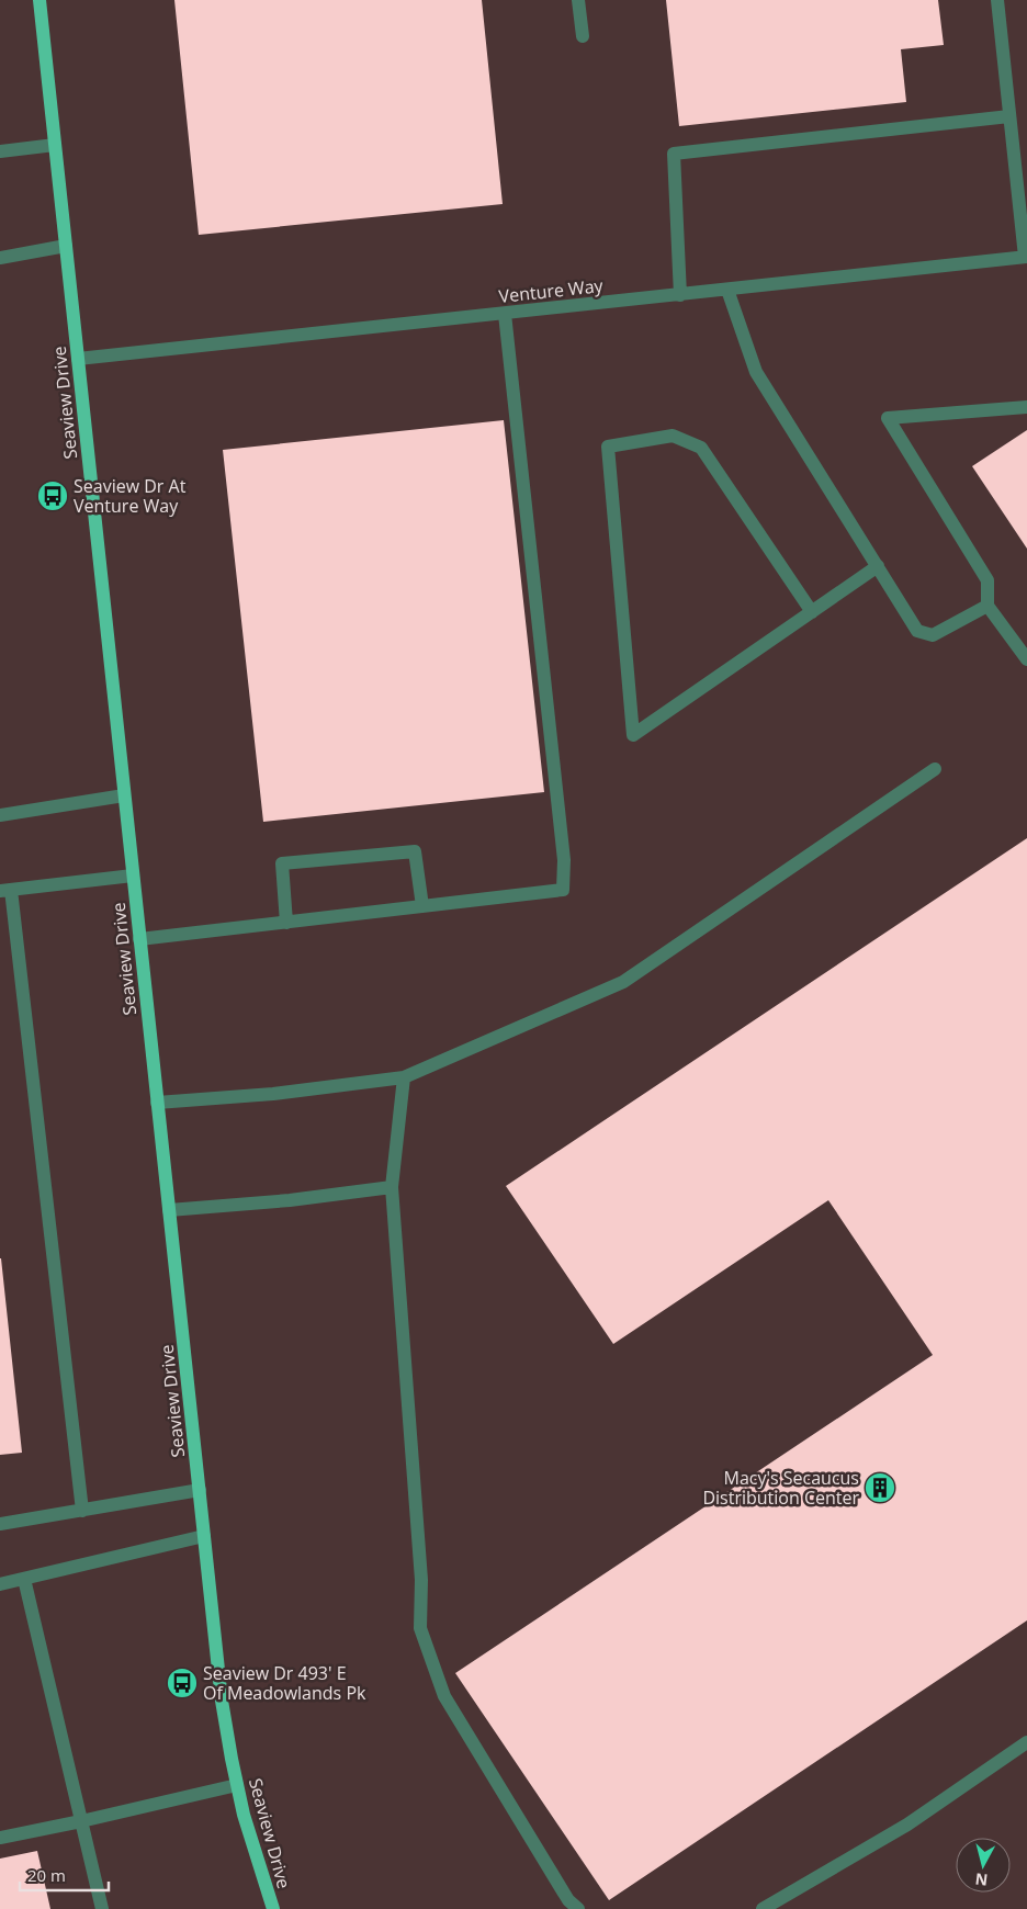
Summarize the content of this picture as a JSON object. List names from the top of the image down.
{
  "streets": {
    "main road": ["Seaview Drive"],
    "street": ["Venture Way"]
  },
  "crossings": [
    ["Venture Way", "Seaview Drive"]
  ],
  "places": {
    "bus stop": ["Seaview Dr At Venture Way", "Seaview Dr 493' E Of Meadowlands Pk"],
    "building": ["Macy's Secaucus Distribution Center"]
  },
  "scale_bar": "20 m",
  "north": "bottom"
}
